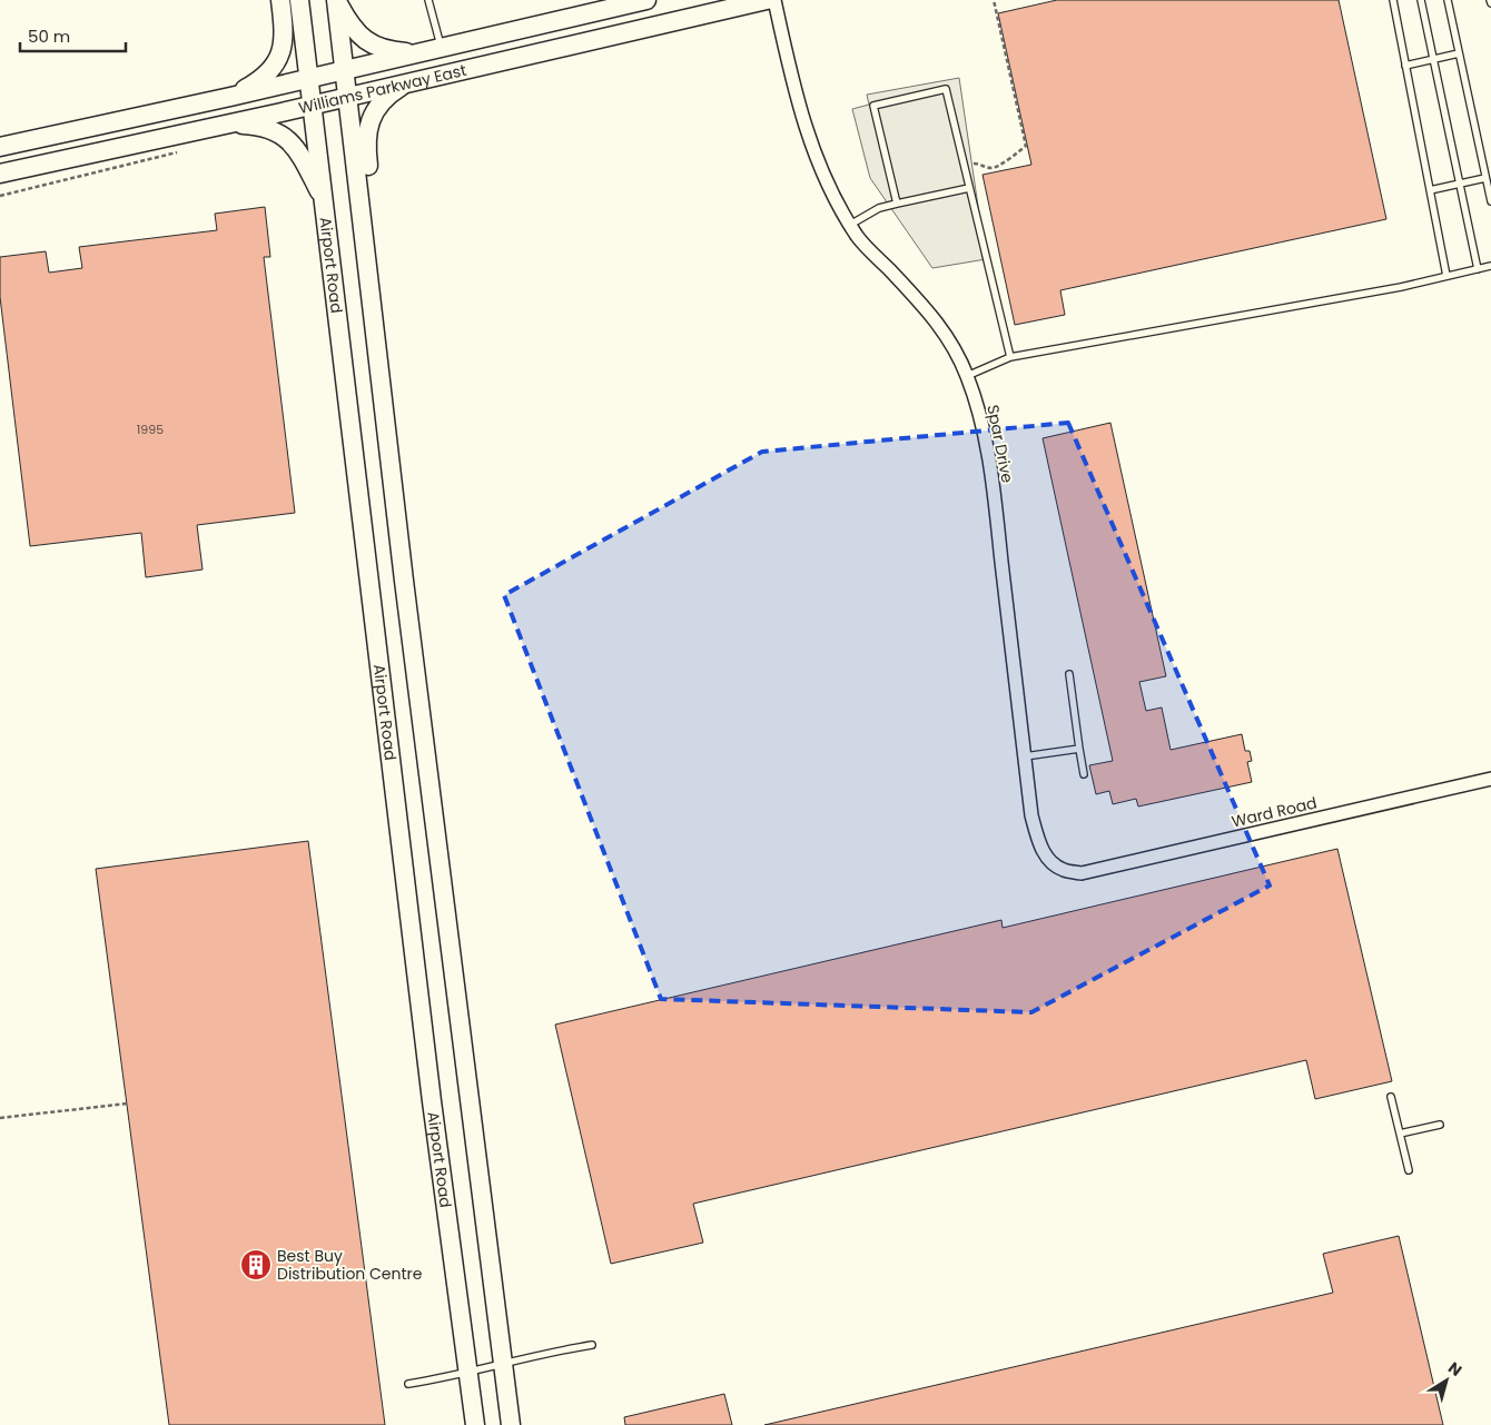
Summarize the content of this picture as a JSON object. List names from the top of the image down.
{
  "streets": {
    "main road": ["Williams Parkway East", "Airport Road"],
    "street": ["Spar Drive", "Ward Road"]
  },
  "crossings": [
    ["Williams Parkway East", "Airport Road"],
    ["Spar Drive", "Ward Road"]
  ],
  "places": {
    "building": ["Best Buy Distribution Centre"]
  },
  "house_numbers": ["1995"],
  "scale_bar": "50 m",
  "north": "top right"
}
